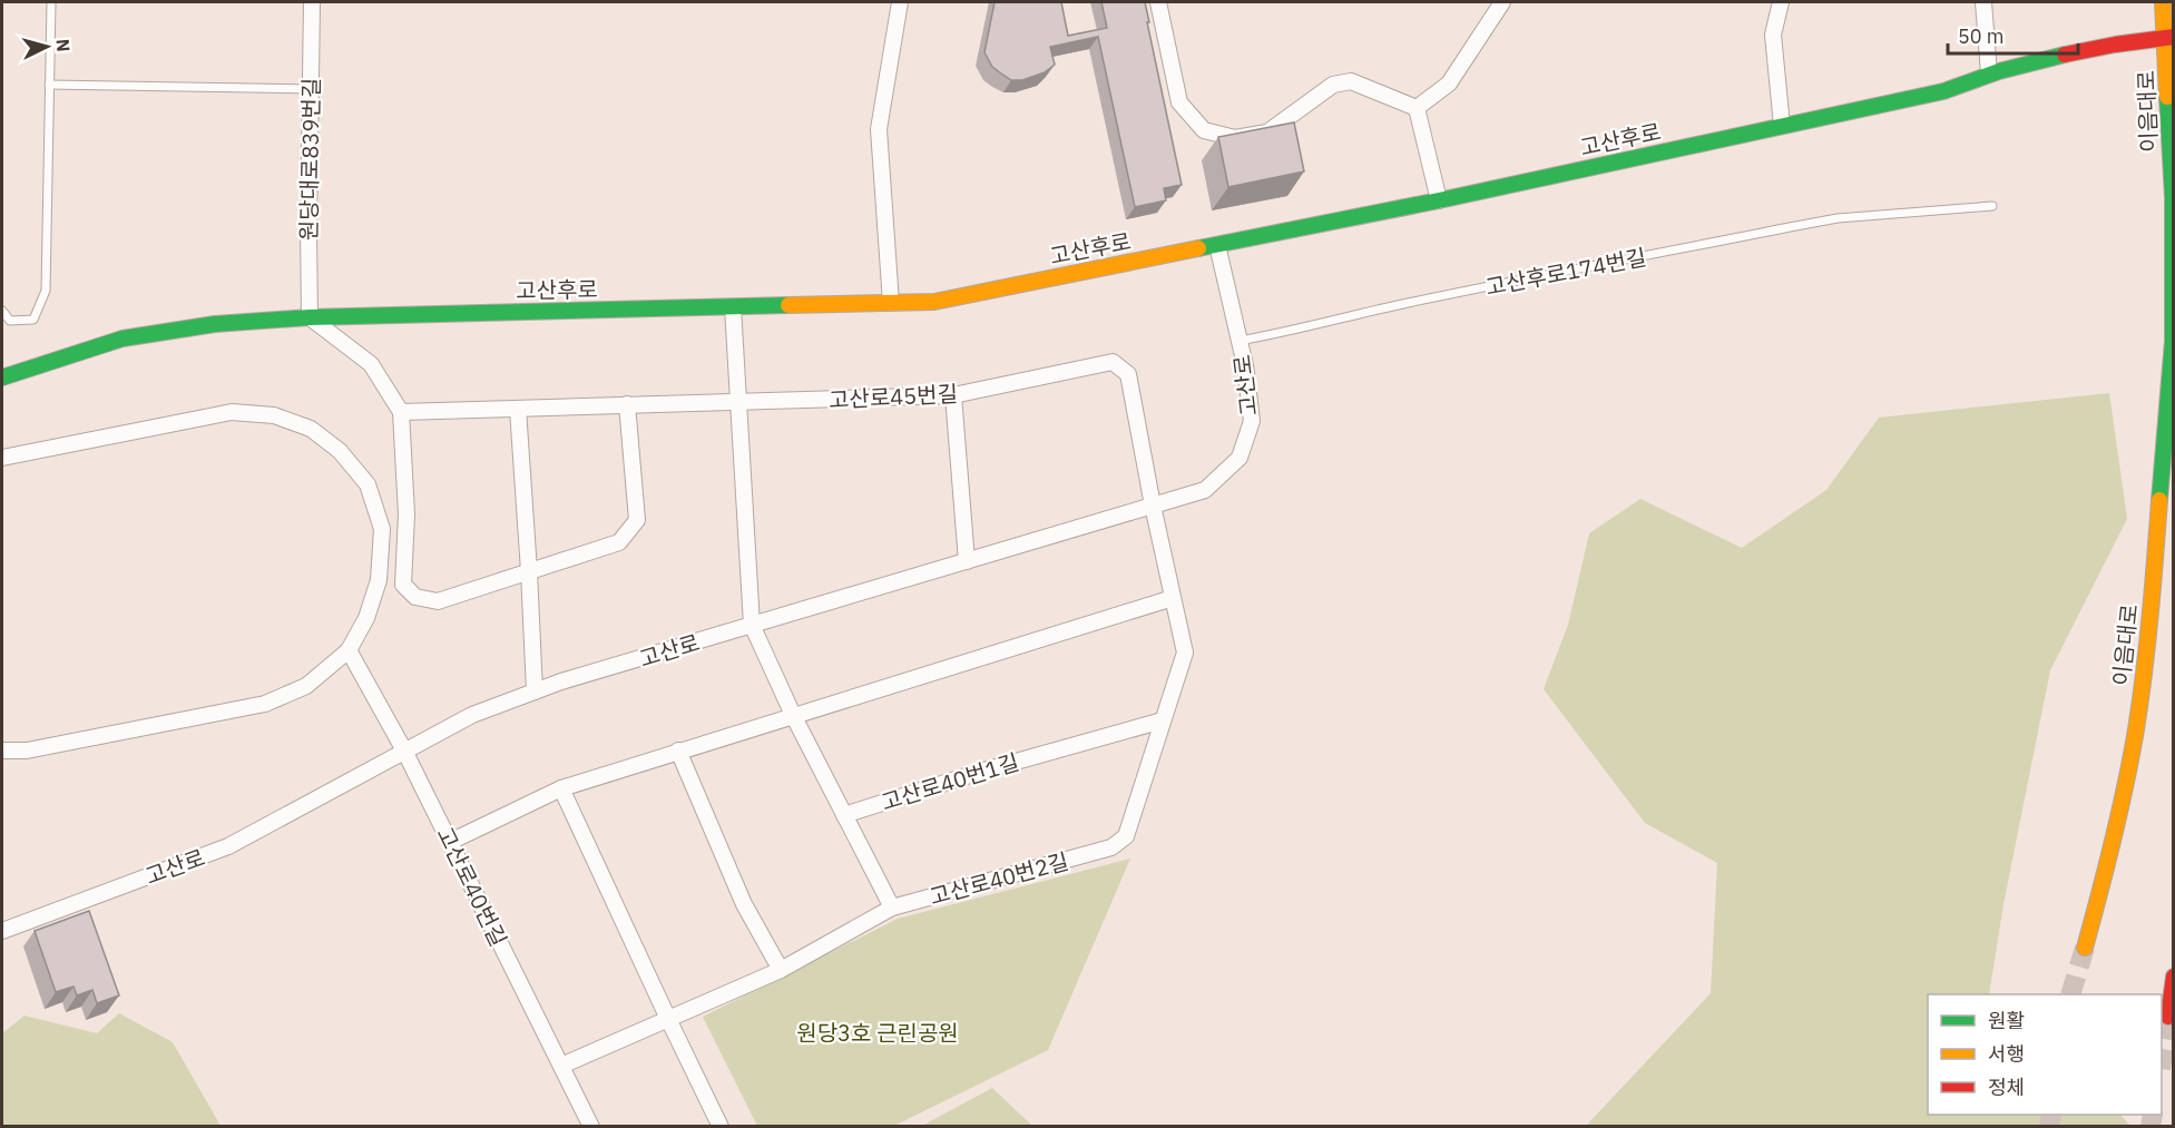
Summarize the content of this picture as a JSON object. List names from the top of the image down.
{
  "streets": {
    "main road": ["이음대로", "고산후로"],
    "street": [
      "원당대로839번길",
      "고산로",
      "고산로45번길",
      "고산로40번1길",
      "고산로40번2길",
      "고산로40번길"
    ],
    "lane": ["고산후로174번길"]
  },
  "crossings": [
    ["이음대로", "고산후로"],
    ["고산후로", "원당대로839번길"],
    ["고산후로174번길", "고산로"],
    ["고산로", "고산로45번길"],
    ["고산로", "고산로40번2길"],
    ["고산로", "고산로40번길"],
    ["고산로45번길", "고산로40번2길"],
    ["고산로40번1길", "고산로40번2길"],
    ["고산로40번2길", "고산로40번길"]
  ],
  "parks": ["원당3호 근린공원"],
  "legend": ["원활", "서행", "정체"],
  "scale_bar": "50 m",
  "north": "right"
}
